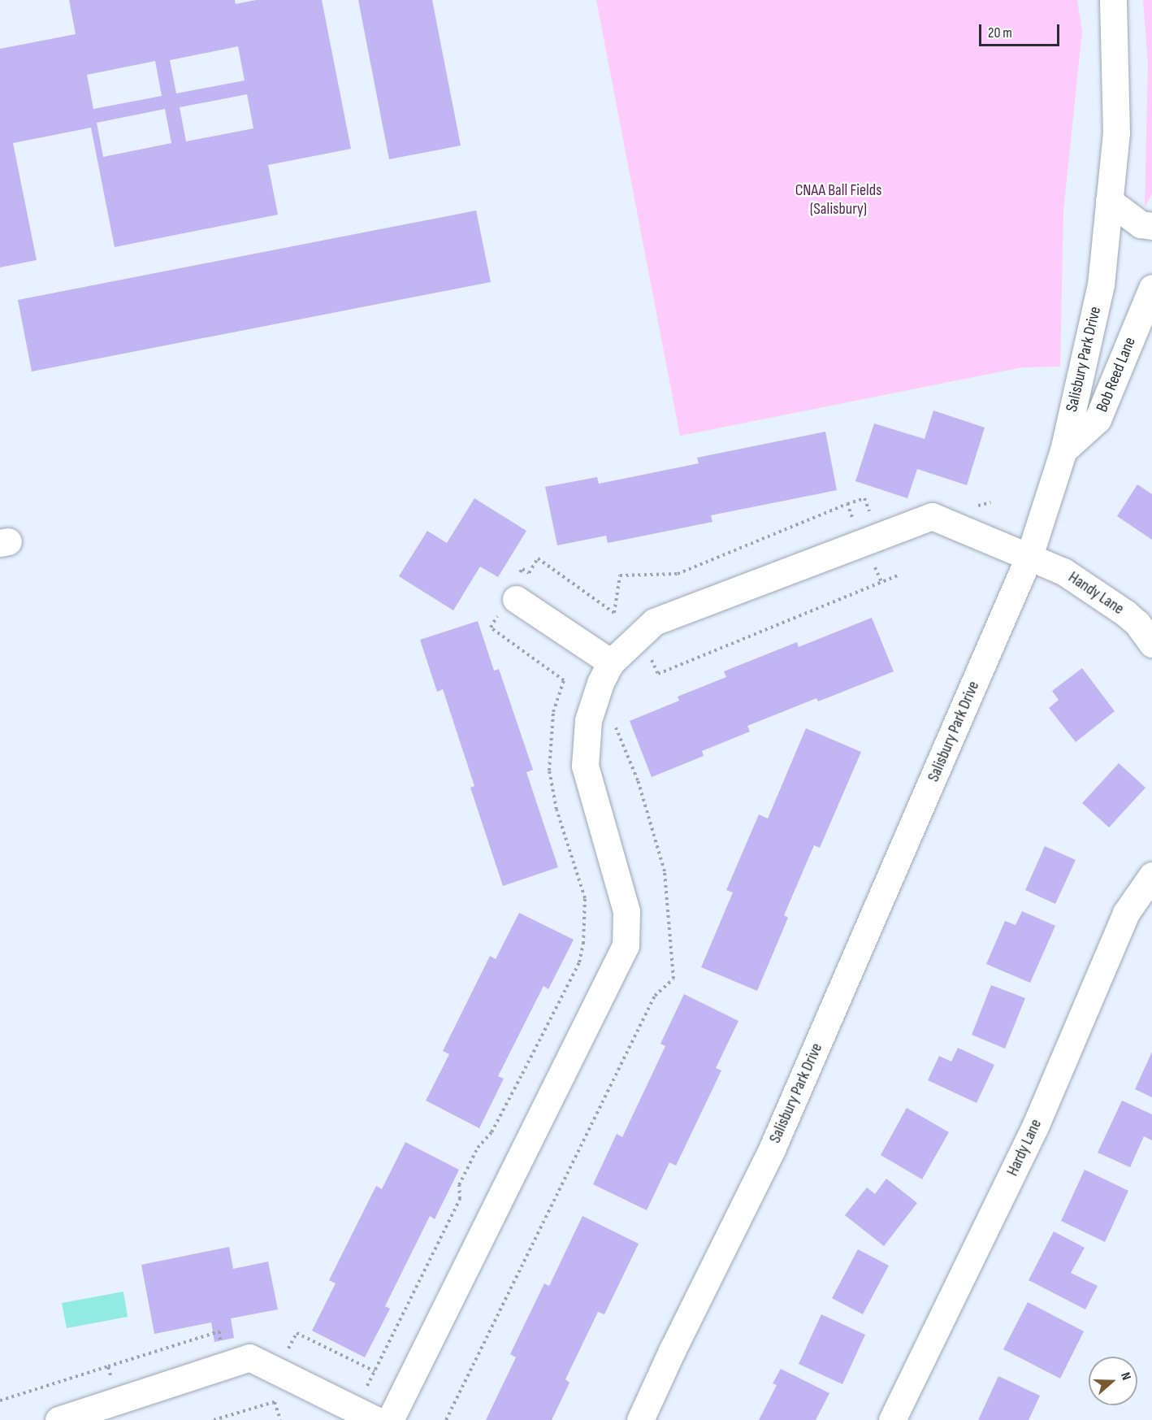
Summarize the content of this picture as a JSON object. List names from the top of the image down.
{
  "streets": {
    "street": [
      "Salisbury Park Drive",
      "Bob Reed Lane",
      "Handy Lane",
      "Hardy Lane"
    ]
  },
  "crossings": [
    ["Salisbury Park Drive", "Bob Reed Lane"],
    ["Salisbury Park Drive", "Handy Lane"]
  ],
  "parks": ["CNAA Ball Fields (Salisbury)"],
  "scale_bar": "20 m",
  "north": "right"
}
